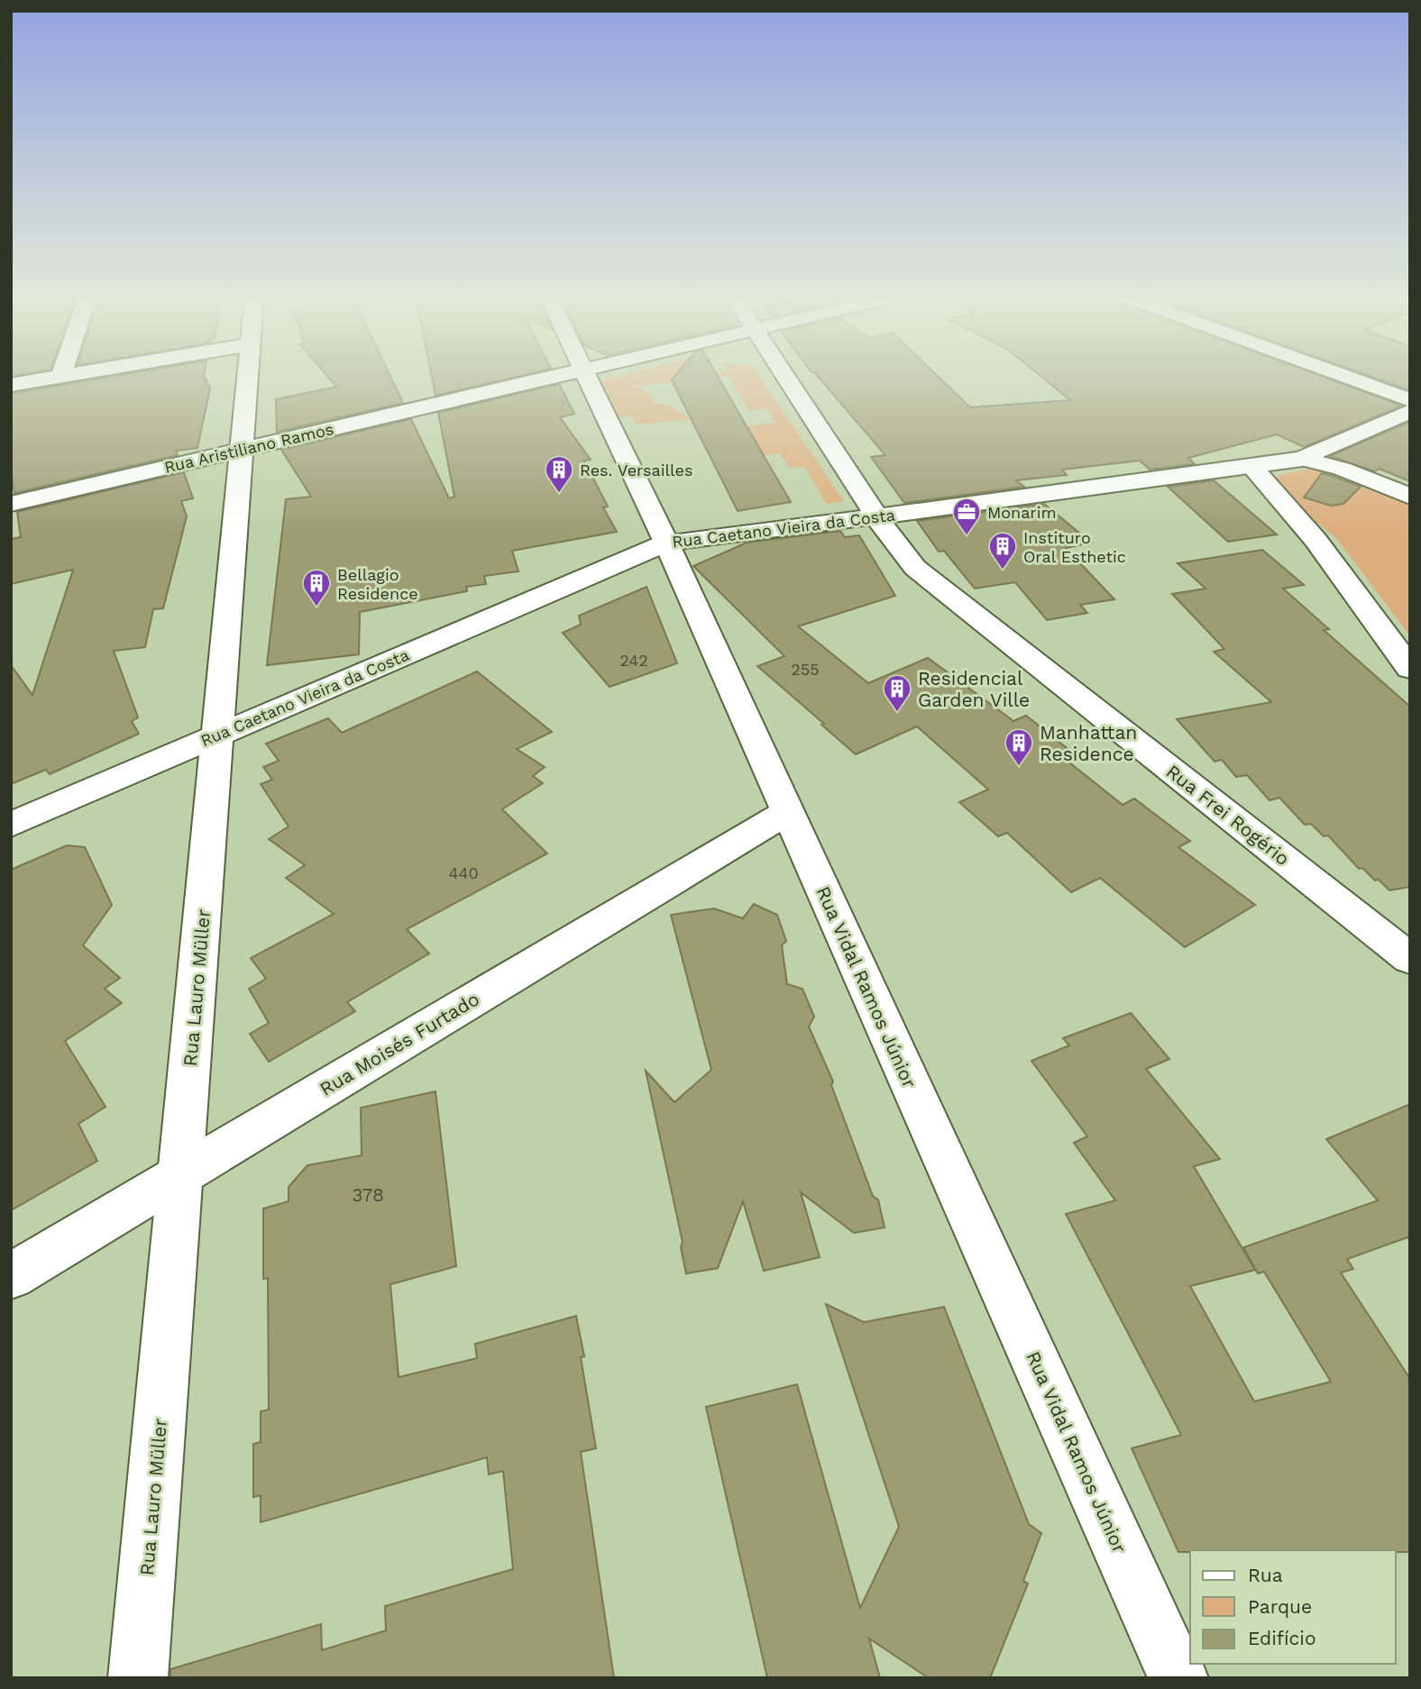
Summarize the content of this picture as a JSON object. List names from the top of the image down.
{
  "streets": {
    "street": [
      "Rua Aristiliano Ramos",
      "Rua Caetano Vieira da Costa",
      "Rua Frei Rogério",
      "Rua Vidal Ramos Júnior",
      "Rua Lauro Müller",
      "Rua Moisés Furtado"
    ]
  },
  "crossings": [
    ["Rua Aristiliano Ramos", "Rua Lauro Müller"],
    ["Rua Caetano Vieira da Costa", "Rua Frei Rogério"],
    ["Rua Caetano Vieira da Costa", "Rua Vidal Ramos Júnior"],
    ["Rua Caetano Vieira da Costa", "Rua Lauro Müller"],
    ["Rua Vidal Ramos Júnior", "Rua Moisés Furtado"],
    ["Rua Lauro Müller", "Rua Moisés Furtado"]
  ],
  "places": {
    "building": [
      "Res. Versailles",
      "Instituro Oral Esthetic",
      "Bellagio Residence",
      "Residencial Garden Ville",
      "Manhattan Residence"
    ],
    "office": ["Monarim"]
  },
  "house_numbers": [
    "242",
    "255",
    "440",
    "378"
  ],
  "legend": ["Rua", "Parque", "Edifício"]
}
